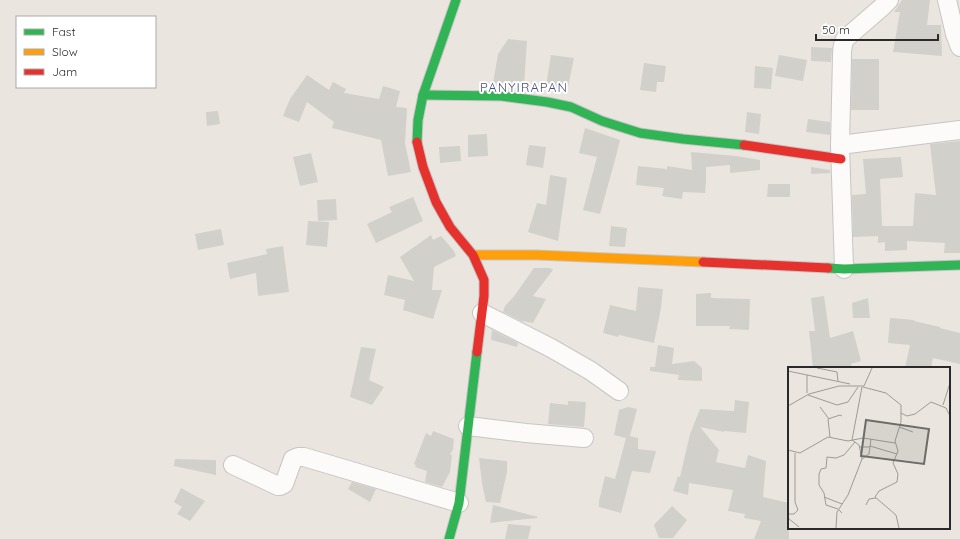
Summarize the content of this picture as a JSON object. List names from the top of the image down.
{
  "districts": ["PANYIRAPAN"],
  "legend": ["Fast", "Slow", "Jam"],
  "scale_bar": "50 m"
}
